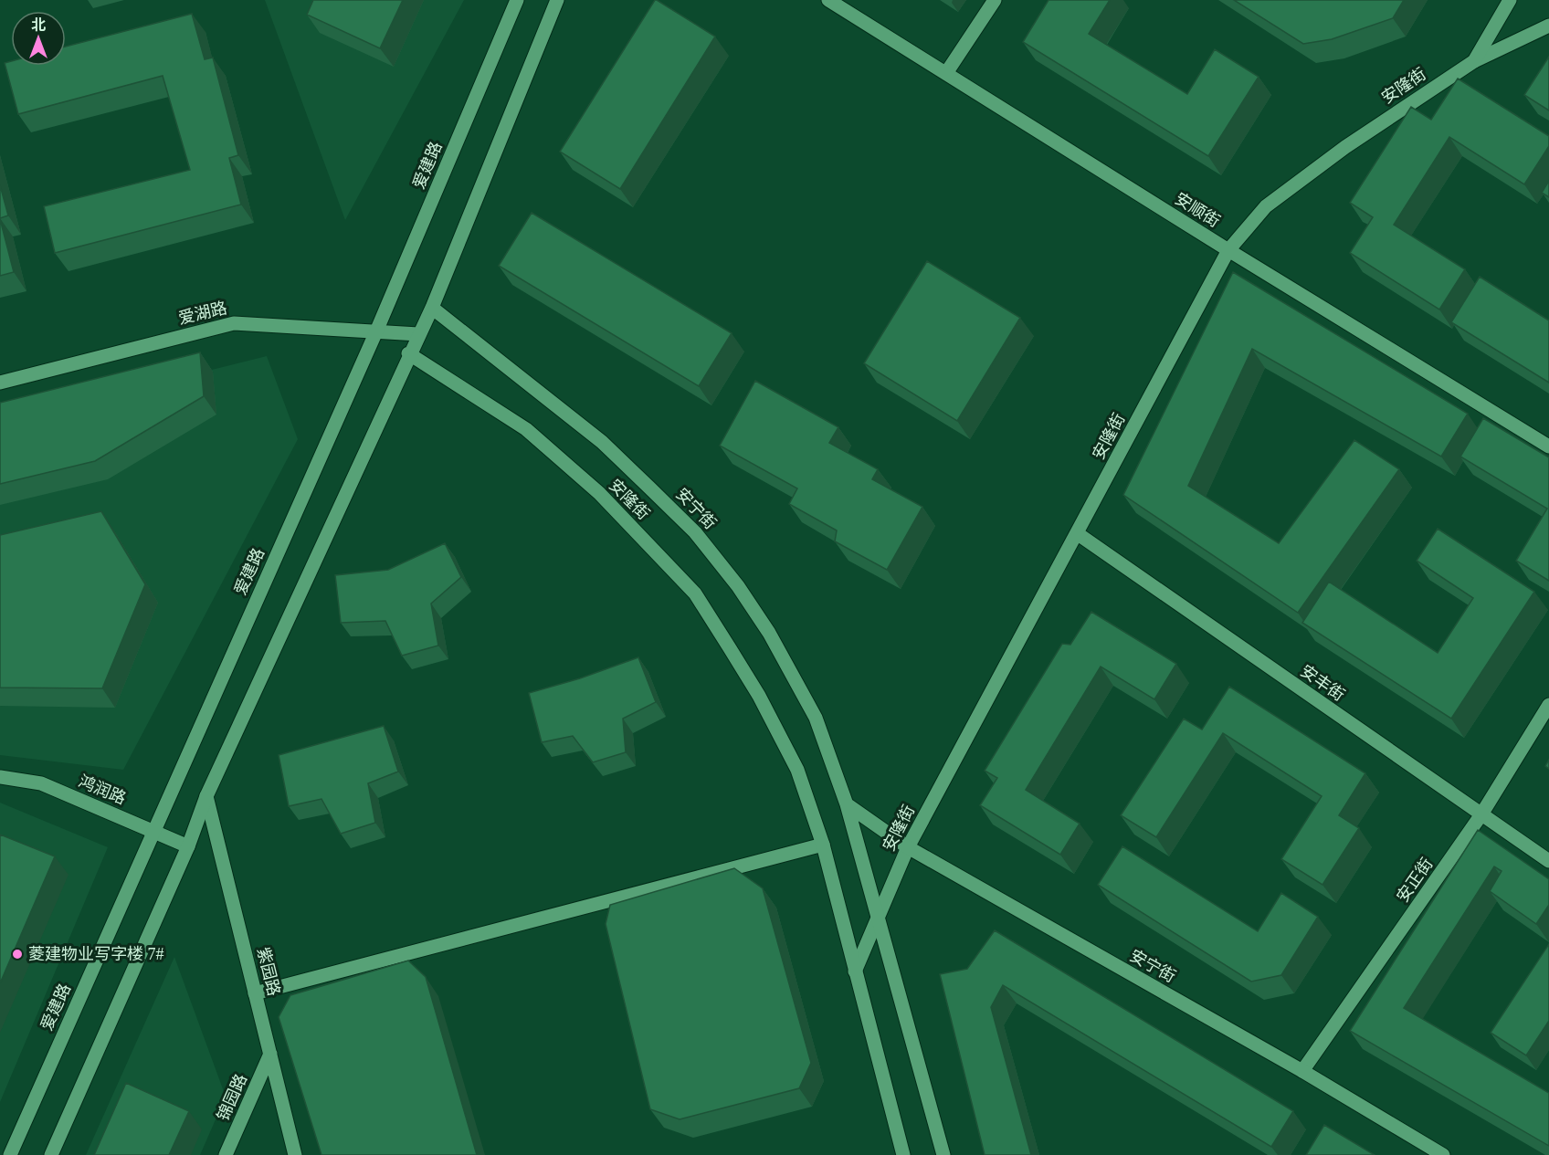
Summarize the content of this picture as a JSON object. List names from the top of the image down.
{
  "streets": {
    "main road": [
      "安隆街",
      "爱建路",
      "安顺街",
      "爱湖路",
      "安宁街",
      "安丰街",
      "鸿润路",
      "安正街",
      "紫园路",
      "锦园路"
    ]
  },
  "crossings": [
    ["安隆街", "安顺街"],
    ["安隆街", "安宁街"],
    ["安隆街", "安丰街"],
    ["爱建路", "爱湖路"],
    ["爱建路", "鸿润路"],
    ["安宁街", "安正街"],
    ["安丰街", "安正街"],
    ["紫园路", "锦园路"]
  ],
  "places": ["菱建物业写字楼 7#"],
  "north": "top"
}
